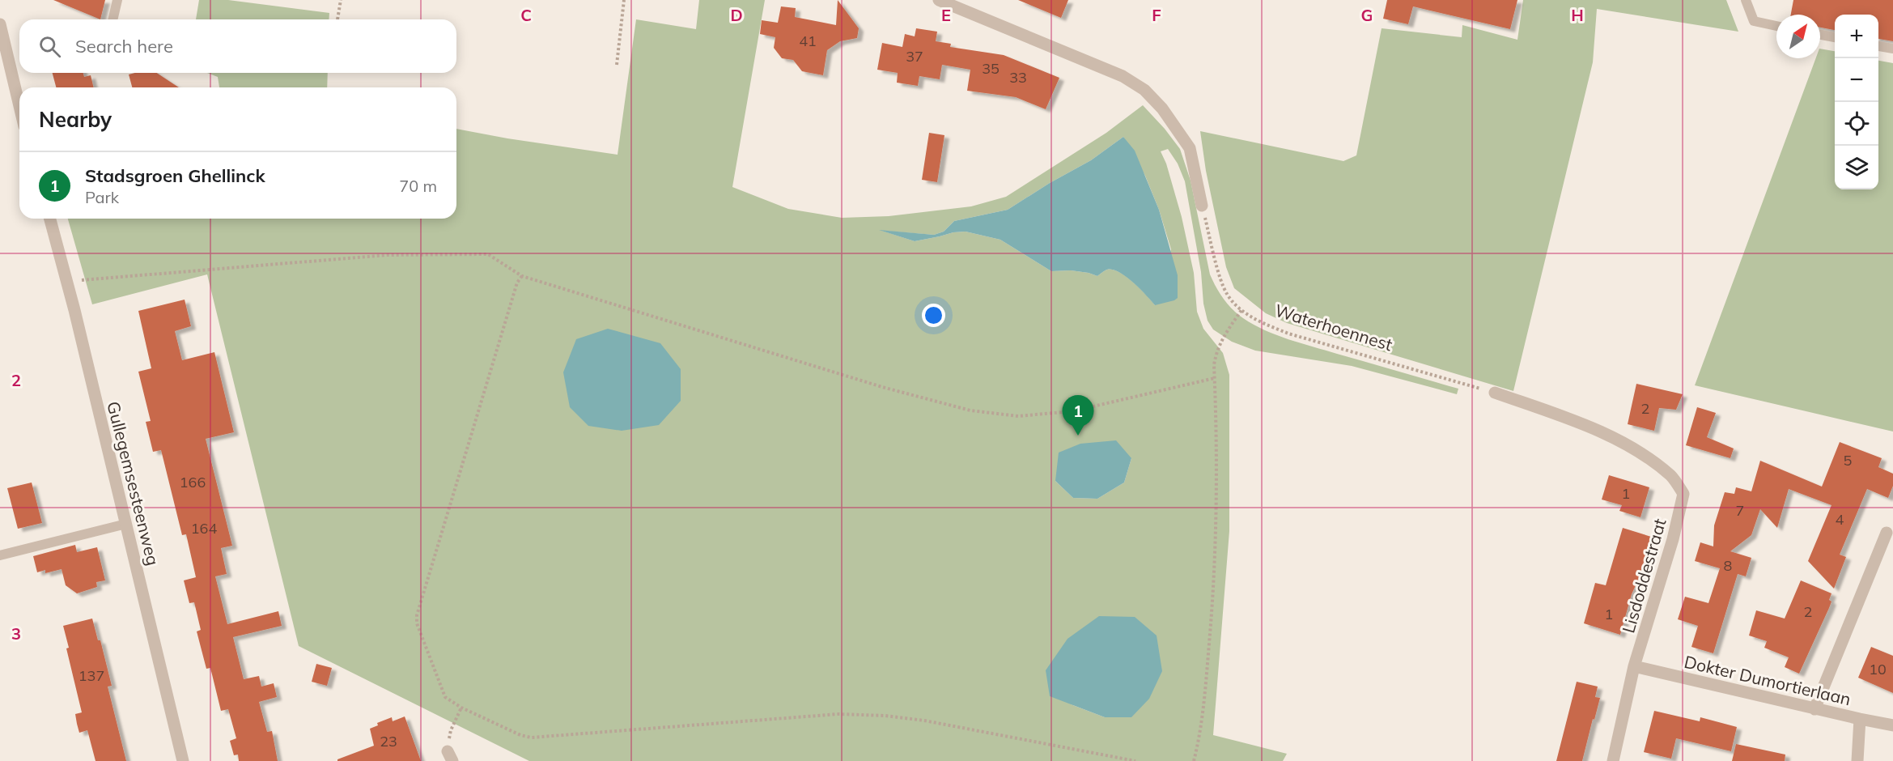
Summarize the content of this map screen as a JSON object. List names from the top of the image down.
{
  "streets": {
    "street": ["Gullegemsesteenweg", "Lisdoddestraat", "Dokter Dumortierlaan"],
    "path": ["Waterhoennest"]
  },
  "crossings": [
    ["Waterhoennest", "Lisdoddestraat"],
    ["Lisdoddestraat", "Dokter Dumortierlaan"]
  ],
  "house_numbers": [
    "41",
    "37",
    "35",
    "33",
    "2",
    "5",
    "166",
    "1",
    "7",
    "4",
    "164",
    "8",
    "2",
    "1",
    "10",
    "137",
    "23"
  ],
  "north": "top right",
  "page": {
    "map_buttons": ["+", "−"],
    "search": "Search here",
    "heading": "Nearby",
    "list": [
      {
        "mark": "1",
        "name": "Stadsgroen Ghellinck",
        "note": "Park",
        "value": "70 m"
      }
    ],
    "pins": "1"
  },
  "grid": {
    "columns": [
      "C",
      "D",
      "E",
      "F",
      "G",
      "H"
    ],
    "rows": ["2", "3"]
  }
}
